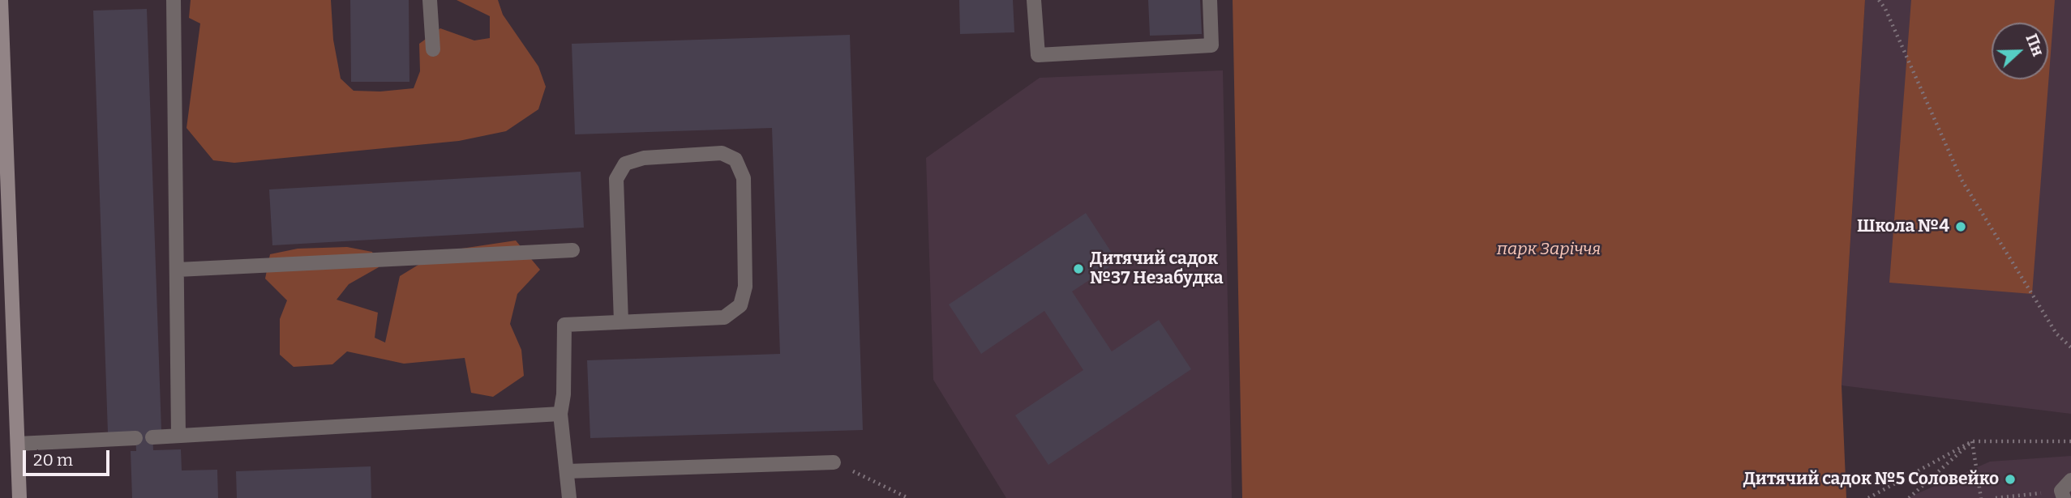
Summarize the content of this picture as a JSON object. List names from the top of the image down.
{
  "parks": ["парк Заріччя"],
  "places": ["Школа №4", "Дитячий садок №37 Незабудка", "Дитячий садок №5 Соловейко"],
  "scale_bar": "20 m",
  "north": "right"
}
